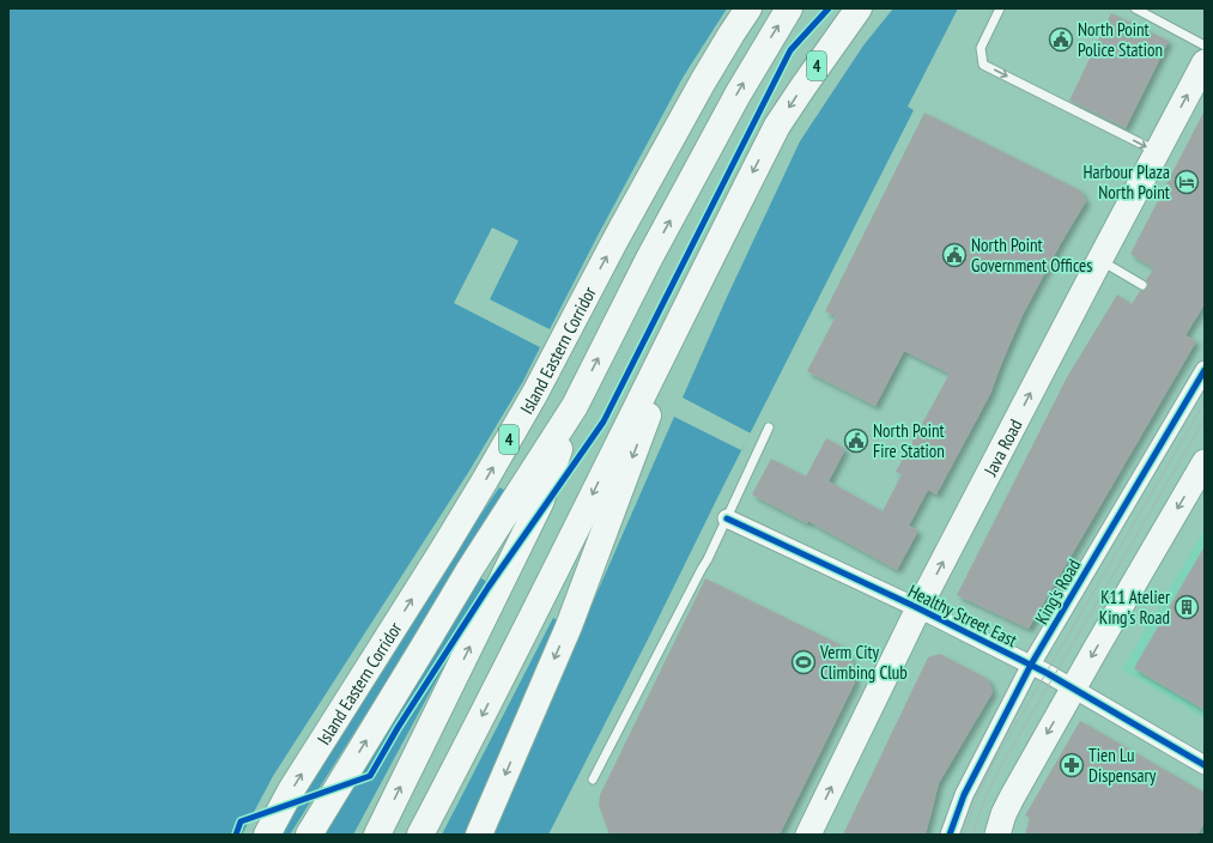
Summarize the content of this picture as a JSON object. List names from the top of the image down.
{
  "streets": {
    "highway": ["4", "Island Eastern Corridor"],
    "main road": ["Java Road"],
    "street": ["King's Road", "Healthy Street East"]
  },
  "crossings": [
    ["Java Road", "Healthy Street East"],
    ["King's Road", "Healthy Street East"]
  ],
  "places": {
    "public building": ["North Point Police Station", "North Point Government Offices", "North Point Fire Station"],
    "hotel": ["Harbour Plaza North Point"],
    "building": ["K11 Atelier King’s Road"],
    "sports": ["Verm City Climbing Club"],
    "pharmacy": ["Tien Lu Dispensary"]
  }
}
